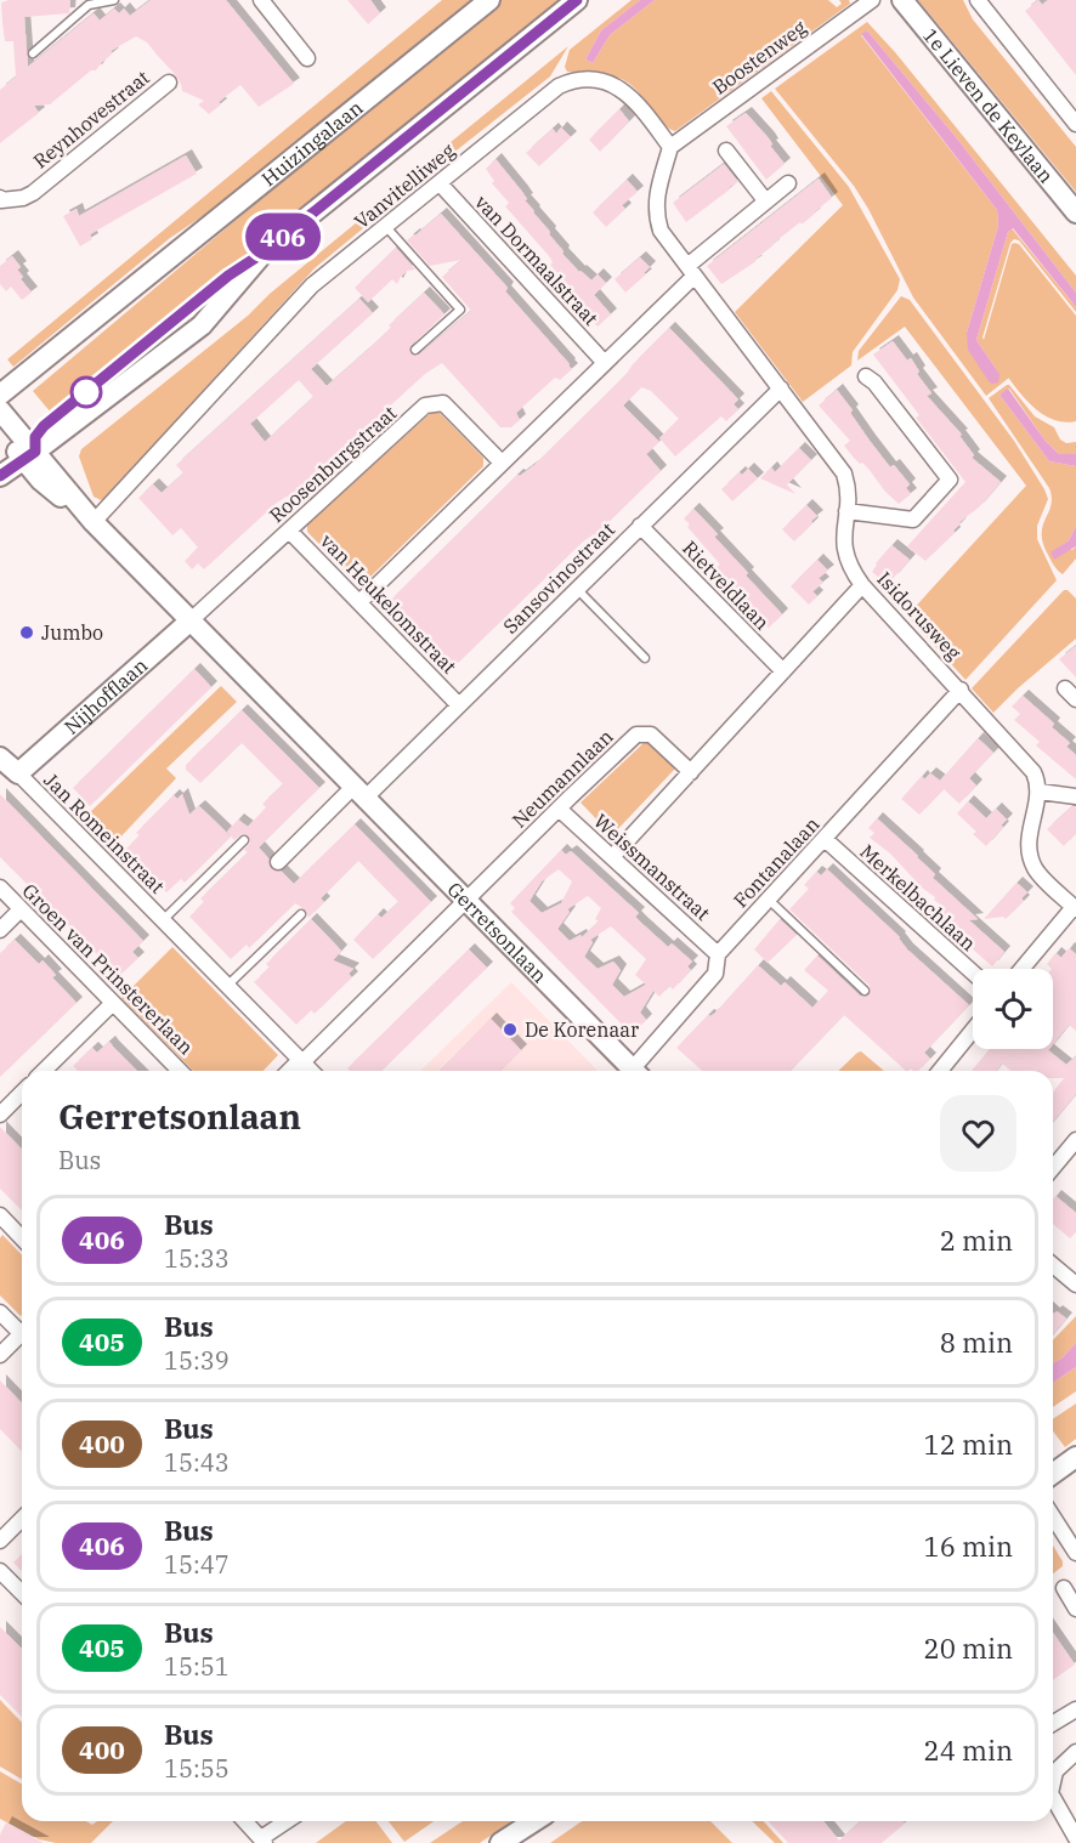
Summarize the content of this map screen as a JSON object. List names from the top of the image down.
{
  "streets": {
    "main road": [
      "1e Lieven de Keylaan",
      "Huizingalaan",
      "Nijhofflaan",
      "Gerretsonlaan"
    ],
    "street": [
      "Boostenweg",
      "Reynhovestraat",
      "Vanvitelliweg",
      "van Dormaalstraat",
      "Roosenburgstraat",
      "Sansovinostraat",
      "Rietveldlaan",
      "van Heukelomstraat",
      "Isidorusweg",
      "Neumannlaan",
      "Jan Romeinstraat",
      "Fontanalaan",
      "Weissmanstraat",
      "Merkelbachlaan",
      "Groen van Prinstererlaan"
    ]
  },
  "crossings": [
    ["Boostenweg", "Vanvitelliweg"],
    ["Boostenweg", "Isidorusweg"],
    ["Vanvitelliweg", "van Dormaalstraat"],
    ["Vanvitelliweg", "Isidorusweg"],
    ["Vanvitelliweg", "Gerretsonlaan"],
    ["Roosenburgstraat", "van Heukelomstraat"],
    ["Roosenburgstraat", "Nijhofflaan"],
    ["Roosenburgstraat", "Gerretsonlaan"],
    ["Sansovinostraat", "Rietveldlaan"],
    ["Sansovinostraat", "van Heukelomstraat"],
    ["Sansovinostraat", "Isidorusweg"],
    ["Sansovinostraat", "Gerretsonlaan"],
    ["Isidorusweg", "Fontanalaan"],
    ["Nijhofflaan", "Jan Romeinstraat"],
    ["Nijhofflaan", "Gerretsonlaan"],
    ["Neumannlaan", "Jan Romeinstraat"],
    ["Neumannlaan", "Weissmanstraat"],
    ["Neumannlaan", "Gerretsonlaan"],
    ["Fontanalaan", "Weissmanstraat"],
    ["Fontanalaan", "Merkelbachlaan"]
  ],
  "places": ["Jumbo", "De Korenaar"],
  "lines": ["bus line 406"],
  "page": {
    "on_map": "406",
    "heading": ["Gerretsonlaan", "Bus"],
    "list": [
      {
        "mark": "406",
        "name": "Bus",
        "note": "15:33",
        "value": "2 min"
      },
      {
        "mark": "405",
        "name": "Bus",
        "note": "15:39",
        "value": "8 min"
      },
      {
        "mark": "400",
        "name": "Bus",
        "note": "15:43",
        "value": "12 min"
      },
      {
        "mark": "406",
        "name": "Bus",
        "note": "15:47",
        "value": "16 min"
      },
      {
        "mark": "405",
        "name": "Bus",
        "note": "15:51",
        "value": "20 min"
      },
      {
        "mark": "400",
        "name": "Bus",
        "note": "15:55",
        "value": "24 min"
      }
    ]
  }
}
